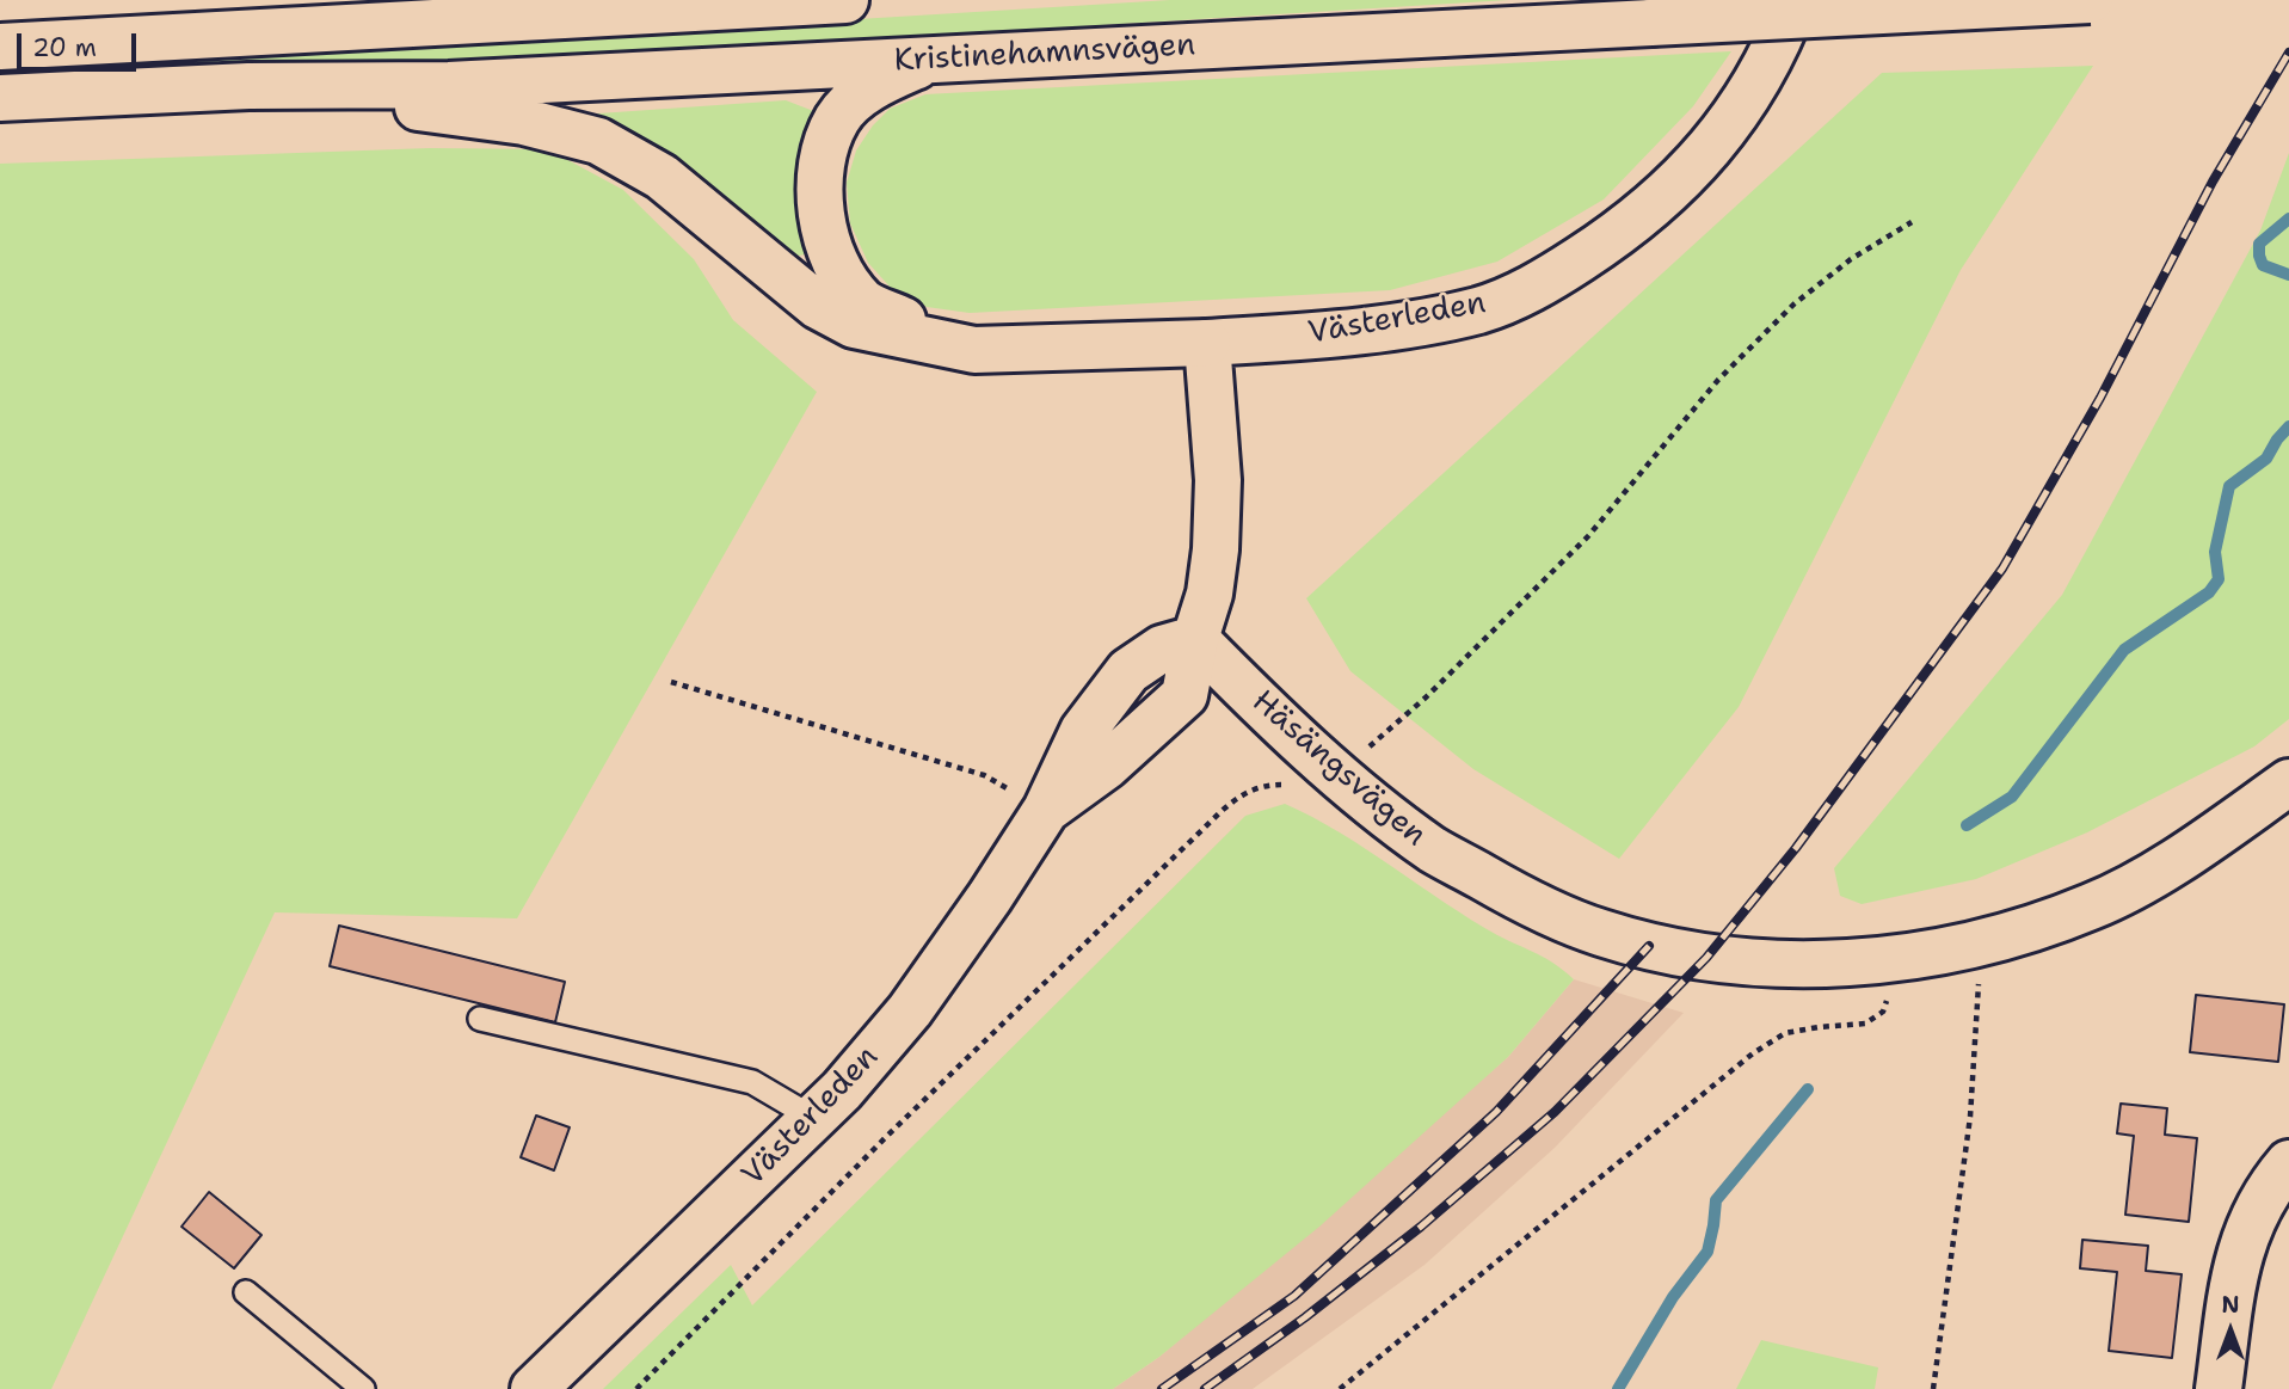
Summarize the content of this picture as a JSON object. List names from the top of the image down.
{
  "streets": {
    "main road": ["Kristinehamnsvägen", "Västerleden", "Häsängsvägen"]
  },
  "crossings": [
    ["Västerleden", "Häsängsvägen"]
  ],
  "scale_bar": "20 m",
  "north": "top"
}
